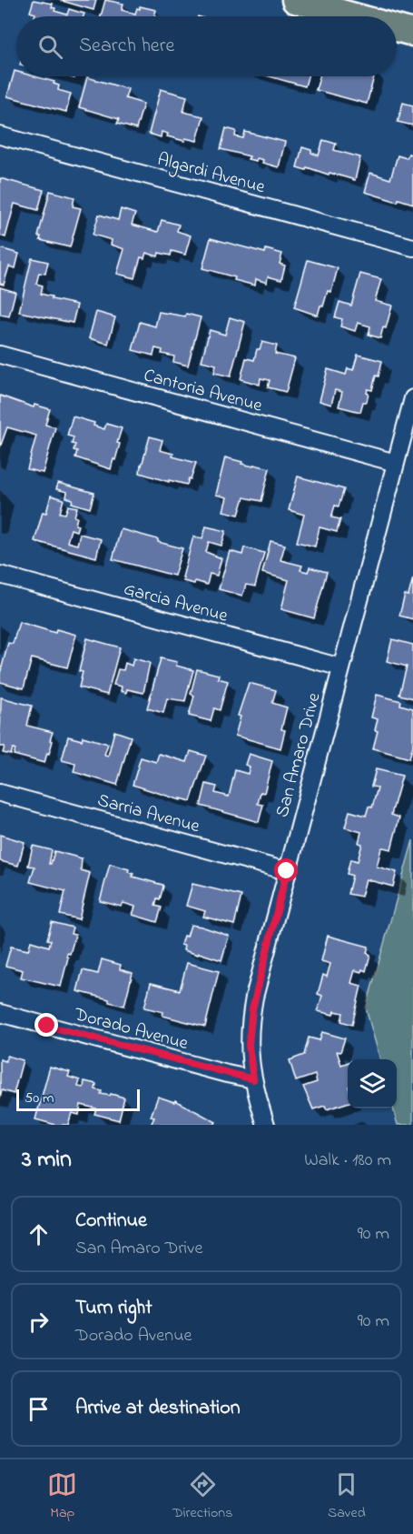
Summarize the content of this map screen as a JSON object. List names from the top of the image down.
{
  "streets": {
    "street": [
      "Algardi Avenue",
      "Cantoria Avenue",
      "Garcia Avenue",
      "San Amaro Drive",
      "Sarria Avenue",
      "Dorado Avenue"
    ]
  },
  "crossings": [
    ["Cantoria Avenue", "San Amaro Drive"],
    ["Garcia Avenue", "San Amaro Drive"],
    ["San Amaro Drive", "Sarria Avenue"],
    ["San Amaro Drive", "Dorado Avenue"]
  ],
  "scale_bar": "50 m",
  "page": {
    "search": "Search here",
    "scale": "50 m",
    "heading": ["3 min", "Walk · 180 m"],
    "list": [
      ["Continue", "San Amaro Drive", "90 m"],
      ["Turn right", "Dorado Avenue", "90 m"],
      "Arrive at destination"
    ],
    "nav": ["Map", "Directions", "Saved"]
  }
}
